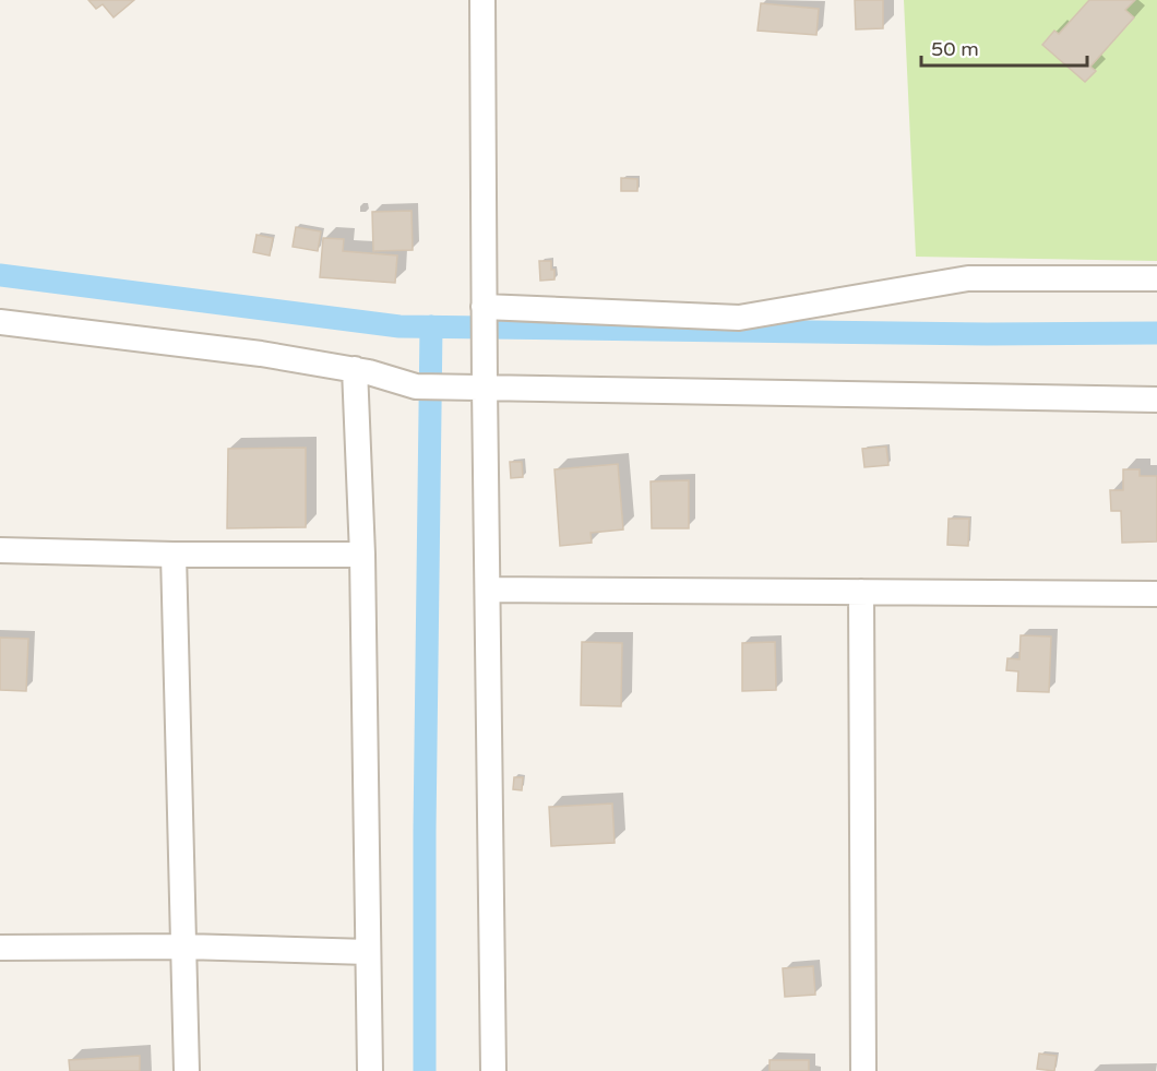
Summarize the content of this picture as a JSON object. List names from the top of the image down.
{
  "scale_bar": "50 m"
}
